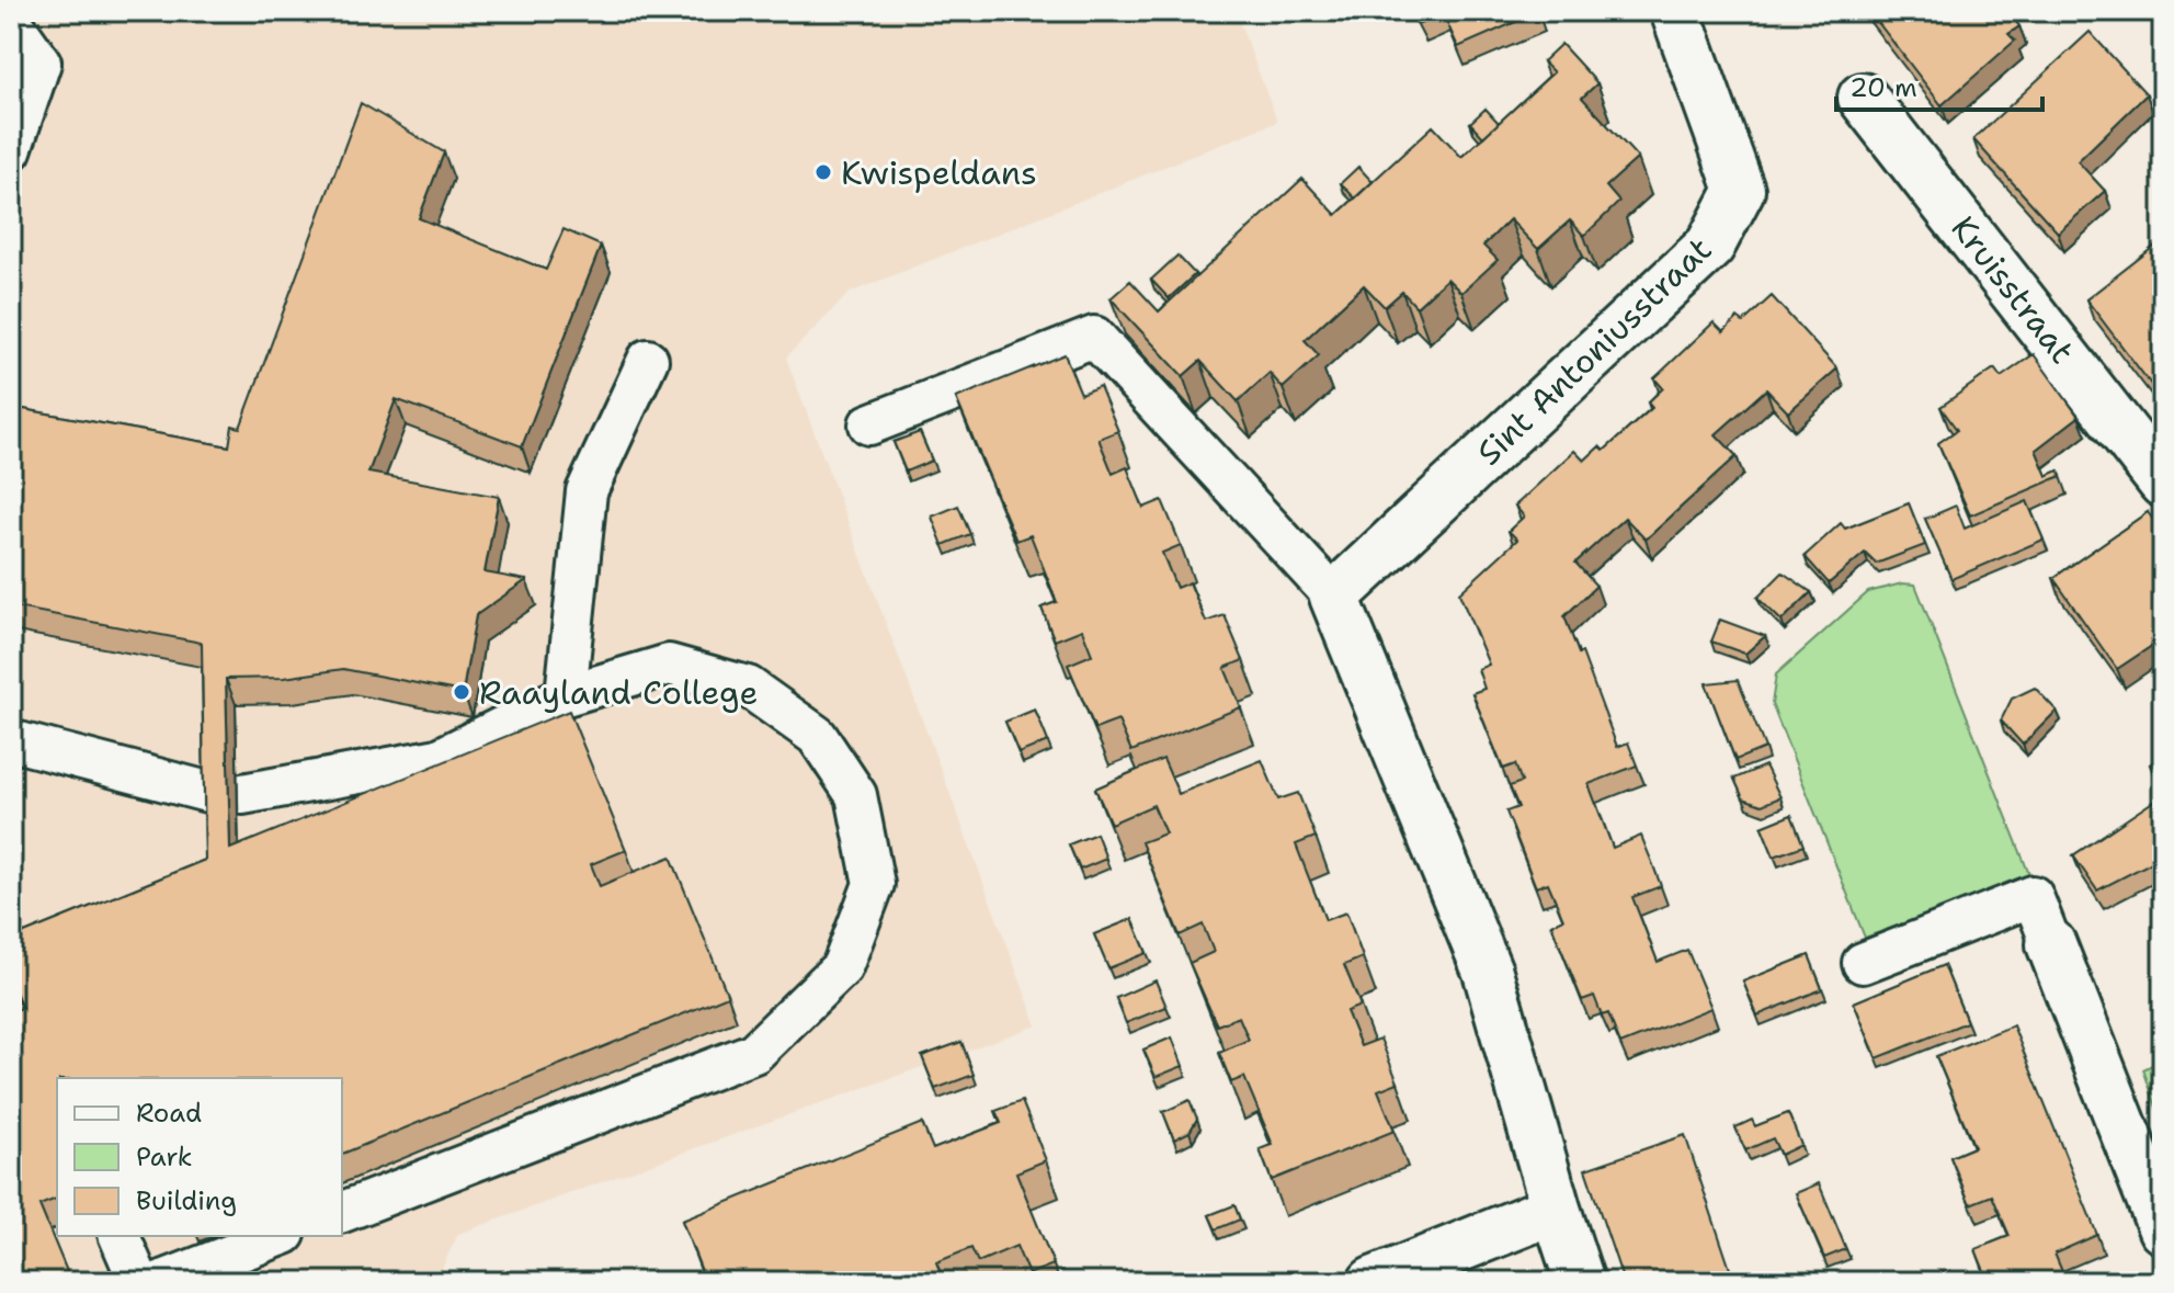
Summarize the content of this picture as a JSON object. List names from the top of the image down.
{
  "streets": {
    "street": ["Kruisstraat", "Sint Antoniusstraat"]
  },
  "places": ["Kwispeldans", "Raayland College"],
  "legend": ["Road", "Park", "Building"],
  "scale_bar": "20 m"
}
